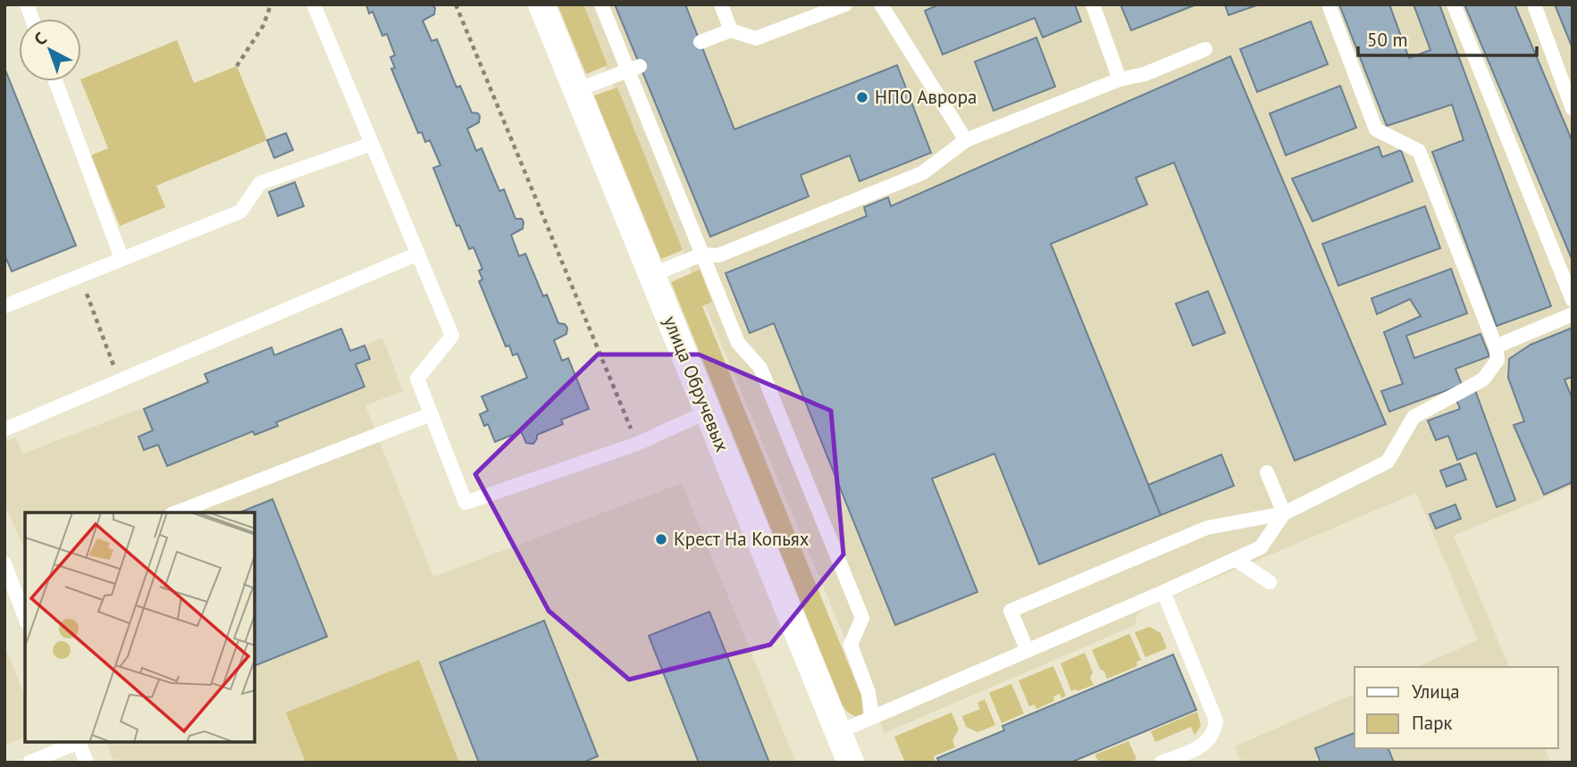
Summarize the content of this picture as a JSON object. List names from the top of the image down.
{
  "streets": {
    "street": ["улица Обручевых"]
  },
  "places": ["НПО Аврора", "Крест На Копьях"],
  "legend": ["Улица", "Парк"],
  "scale_bar": "50 m",
  "north": "top left"
}
